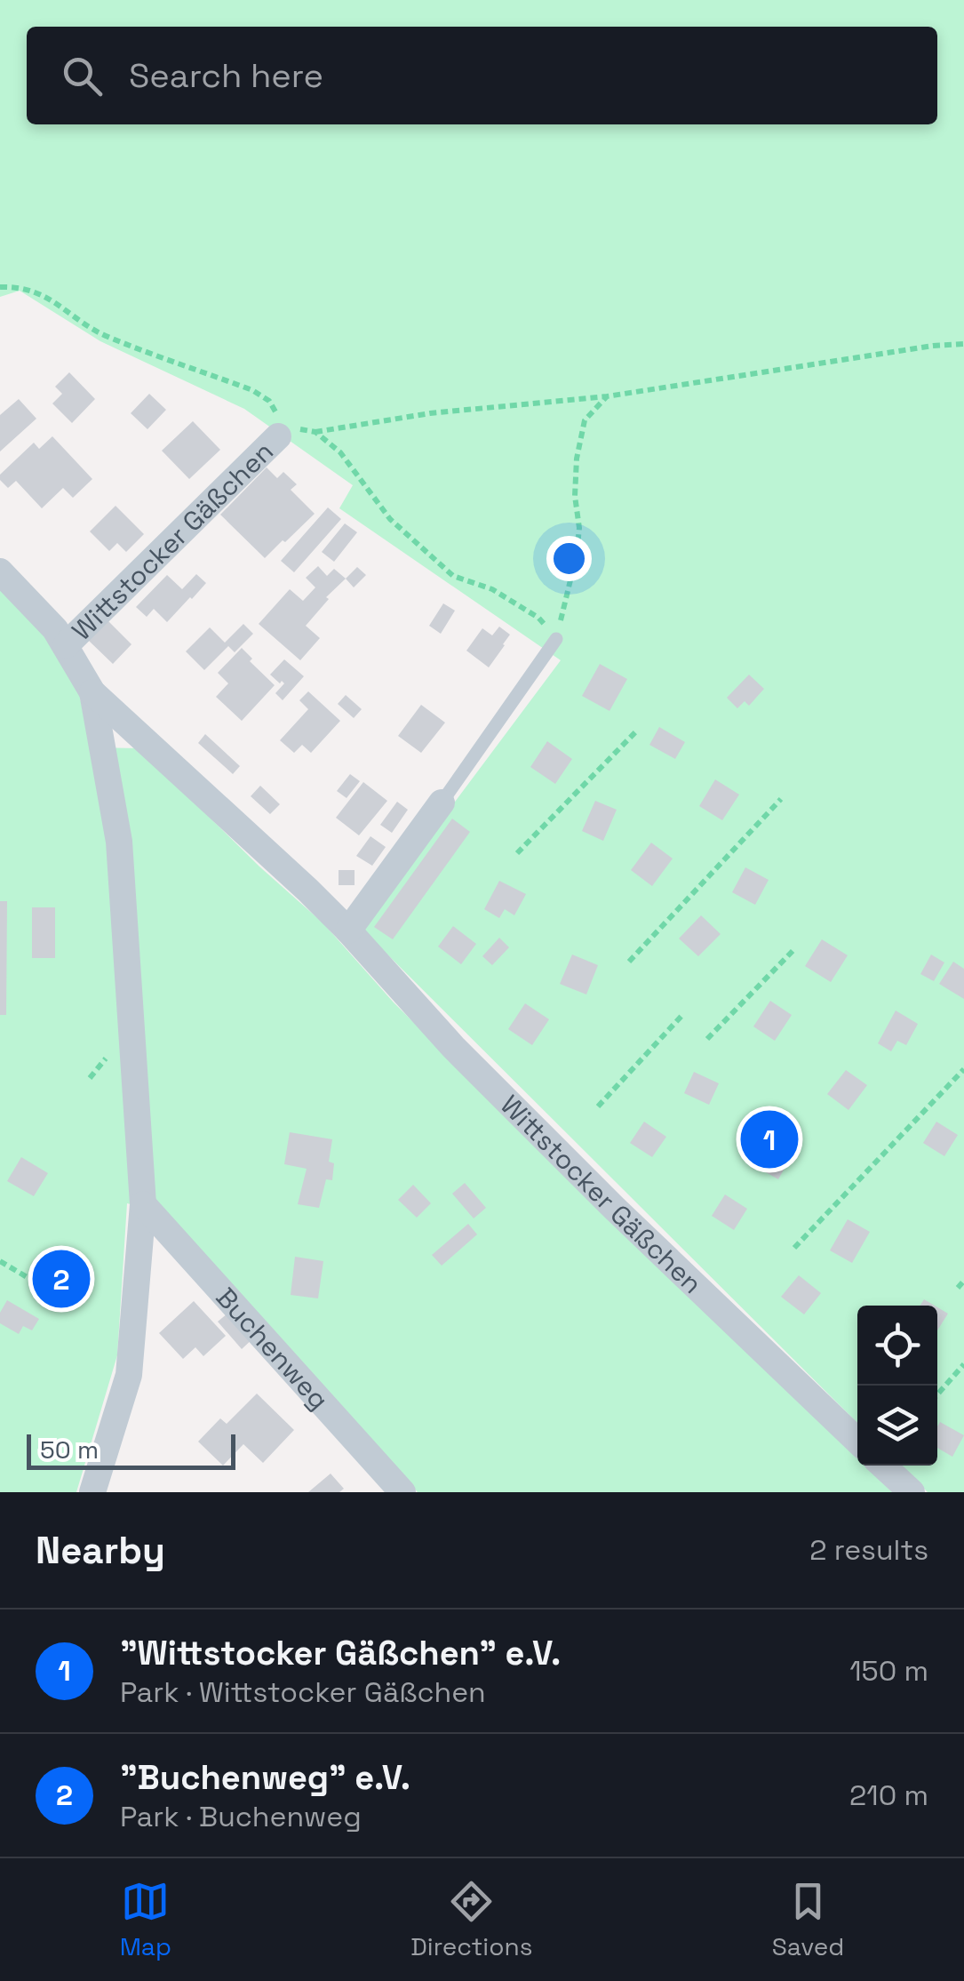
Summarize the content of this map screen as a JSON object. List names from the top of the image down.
{
  "streets": {
    "street": ["Wittstocker Gäßchen", "Buchenweg"]
  },
  "crossings": [
    ["Wittstocker Gäßchen", "Buchenweg"]
  ],
  "scale_bar": "50 m",
  "page": {
    "search": "Search here",
    "pins": ["1", "2"],
    "scale": "50 m",
    "heading": ["Nearby", "2 results"],
    "list": [
      {
        "mark": "1",
        "name": "\"Wittstocker Gäßchen\" e.V.",
        "note": "Park · Wittstocker Gäßchen",
        "value": "150 m"
      },
      {
        "mark": "2",
        "name": "\"Buchenweg\" e.V.",
        "note": "Park · Buchenweg",
        "value": "210 m"
      }
    ],
    "nav": ["Map", "Directions", "Saved"]
  }
}
